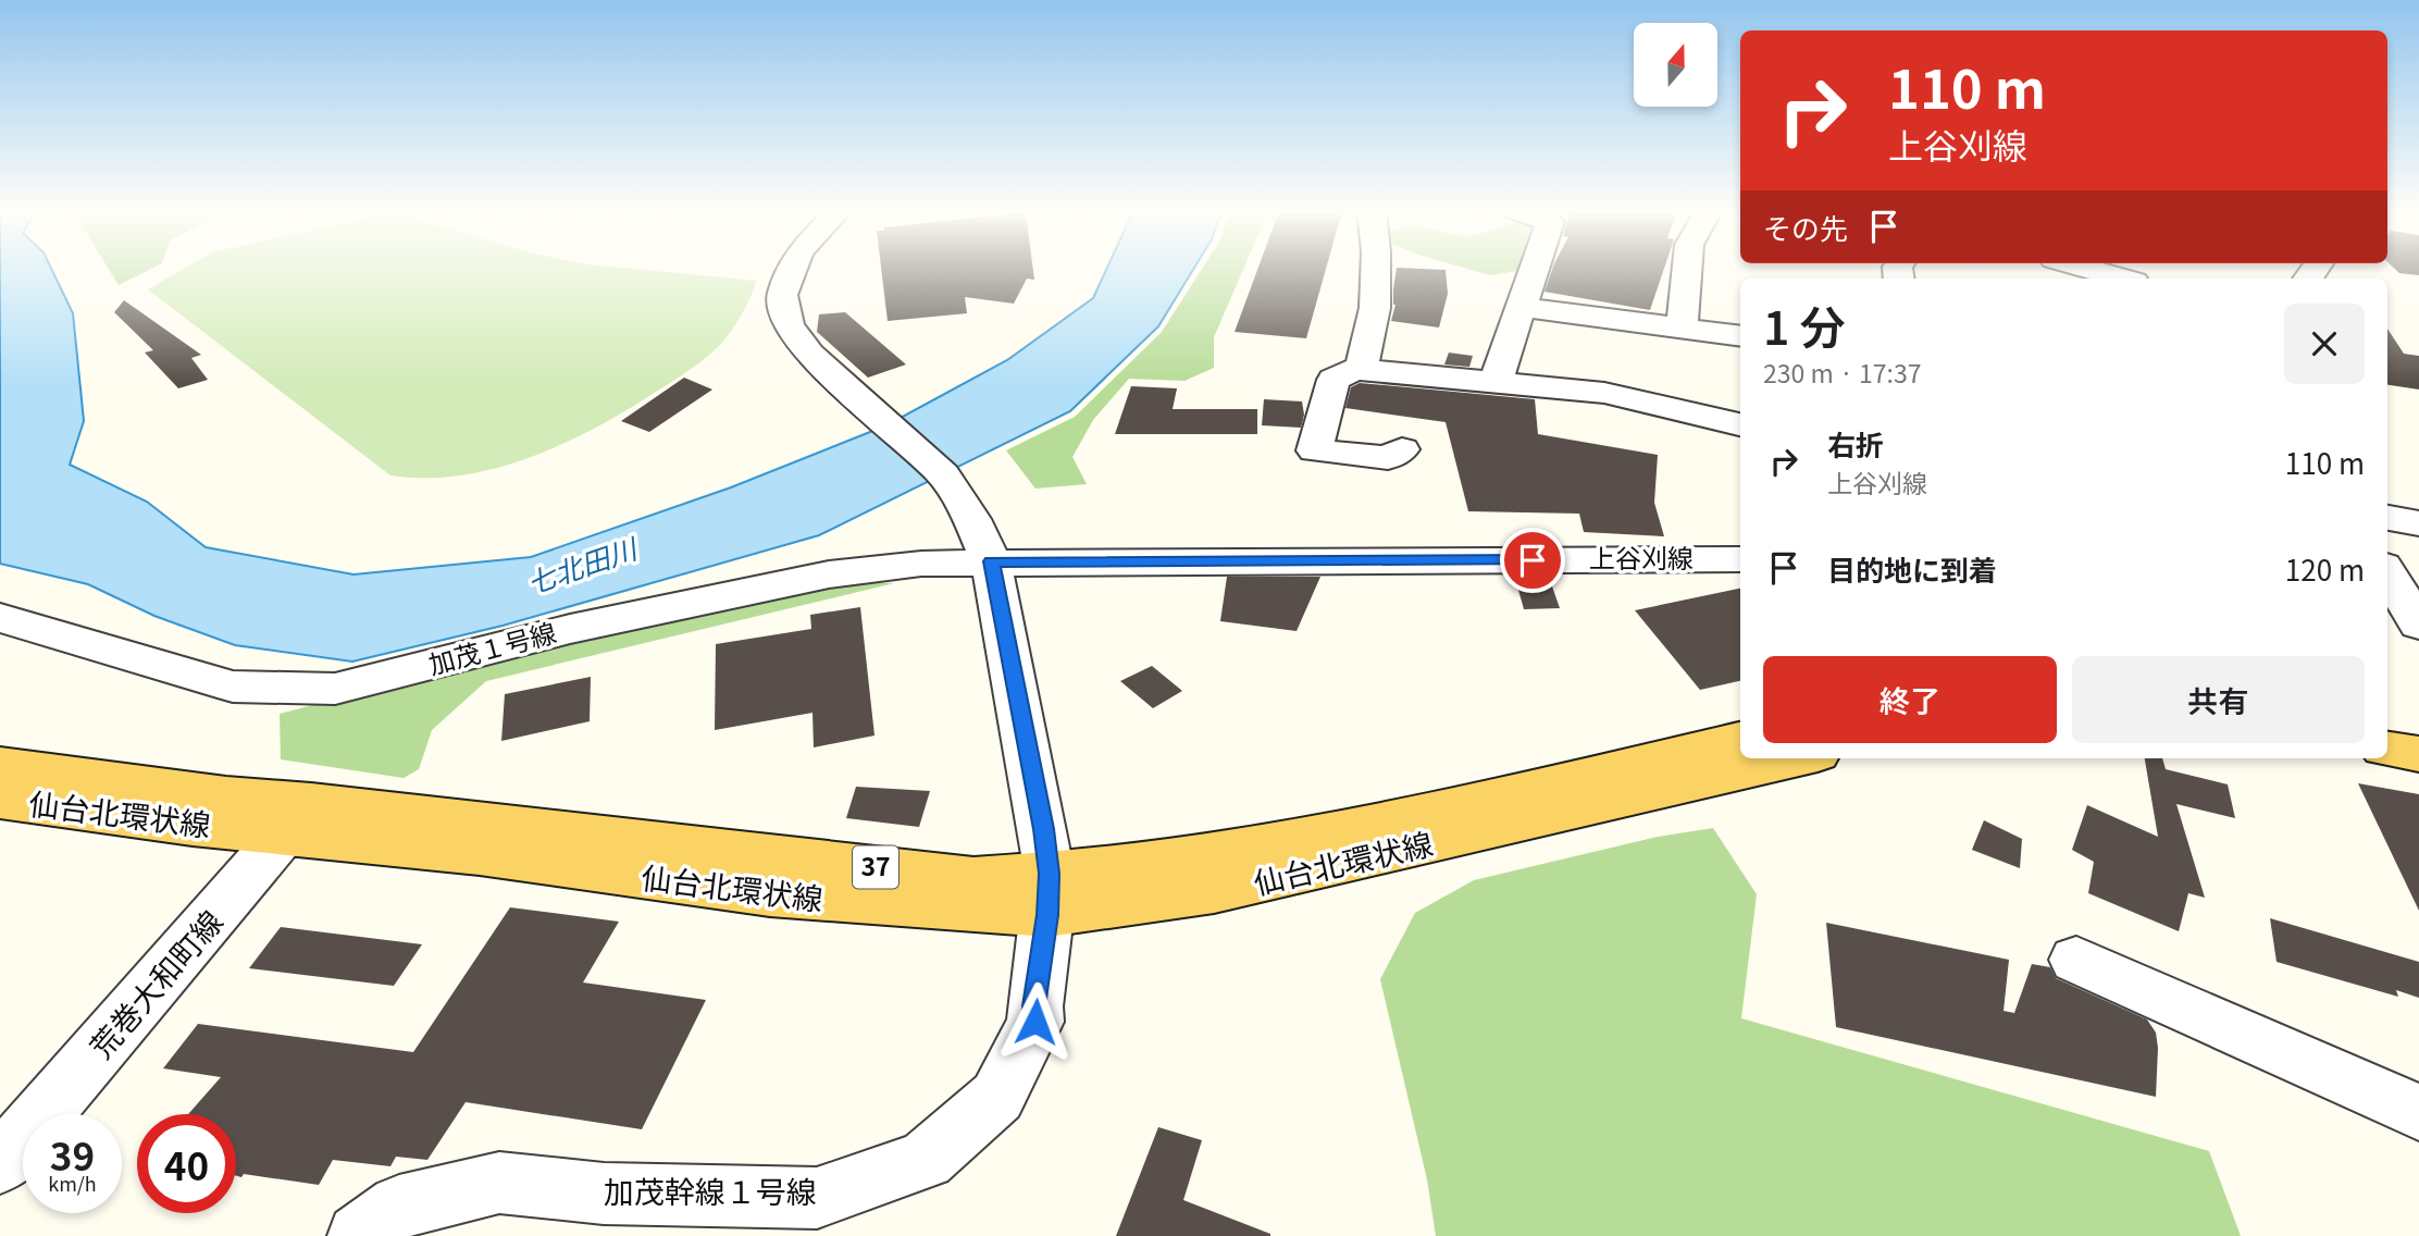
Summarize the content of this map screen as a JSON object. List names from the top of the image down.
{
  "streets": {
    "main road": ["仙台北環状線", "37"],
    "street": [
      "上谷刈線",
      "加茂１号線",
      "荒巻大和町線",
      "加茂幹線１号線"
    ]
  },
  "crossings": [
    ["上谷刈線", "加茂１号線"],
    ["上谷刈線", "加茂幹線１号線"],
    ["加茂１号線", "加茂幹線１号線"],
    ["仙台北環状線", "荒巻大和町線"],
    ["仙台北環状線", "加茂幹線１号線"]
  ],
  "water": ["七北田川"],
  "north": "top",
  "page": {
    "turn": ["110 m", "上谷刈線"],
    "then": "その先",
    "heading": ["1 分", "230 m · 17:37"],
    "list": [
      {
        "name": "右折",
        "note": "上谷刈線",
        "value": "110 m"
      },
      {
        "name": "目的地に到着",
        "value": "120 m"
      }
    ],
    "buttons": ["終了", "共有"],
    "speed": "39 km/h",
    "limit": "40"
  }
}
